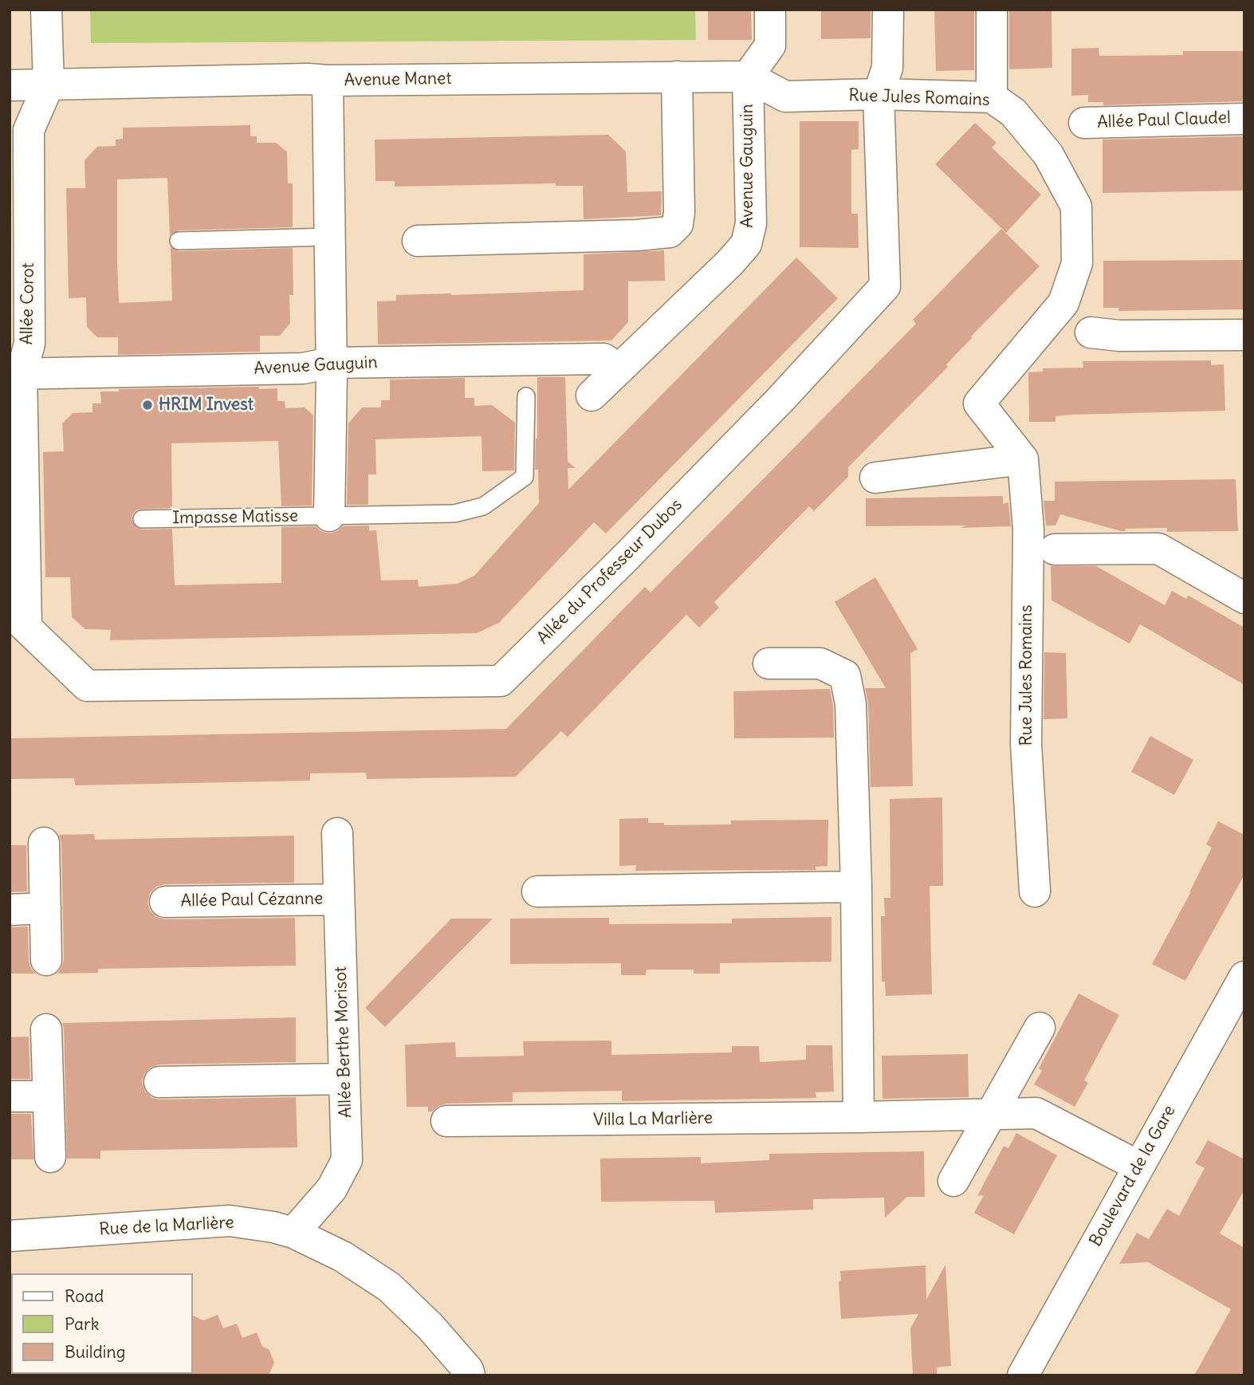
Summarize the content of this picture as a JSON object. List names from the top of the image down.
{
  "streets": {
    "street": [
      "Avenue Manet",
      "Rue Jules Romains",
      "Allée Paul Claudel",
      "Avenue Gauguin",
      "Allée Corot",
      "Allée du Professeur Dubos",
      "Allée Paul Cézanne",
      "Allée Berthe Morisot",
      "Villa La Marlière",
      "Boulevard de la Gare",
      "Rue de la Marlière"
    ],
    "lane": ["Impasse Matisse"]
  },
  "crossings": [
    ["Avenue Manet", "Rue Jules Romains"],
    ["Avenue Manet", "Avenue Gauguin"],
    ["Avenue Manet", "Allée Corot"],
    ["Rue Jules Romains", "Avenue Gauguin"],
    ["Rue Jules Romains", "Allée du Professeur Dubos"],
    ["Avenue Gauguin", "Allée Corot"],
    ["Allée Corot", "Allée du Professeur Dubos"],
    ["Allée Paul Cézanne", "Allée Berthe Morisot"],
    ["Allée Berthe Morisot", "Rue de la Marlière"],
    ["Villa La Marlière", "Boulevard de la Gare"]
  ],
  "places": ["HRIM Invest"],
  "legend": ["Road", "Park", "Building"]
}
